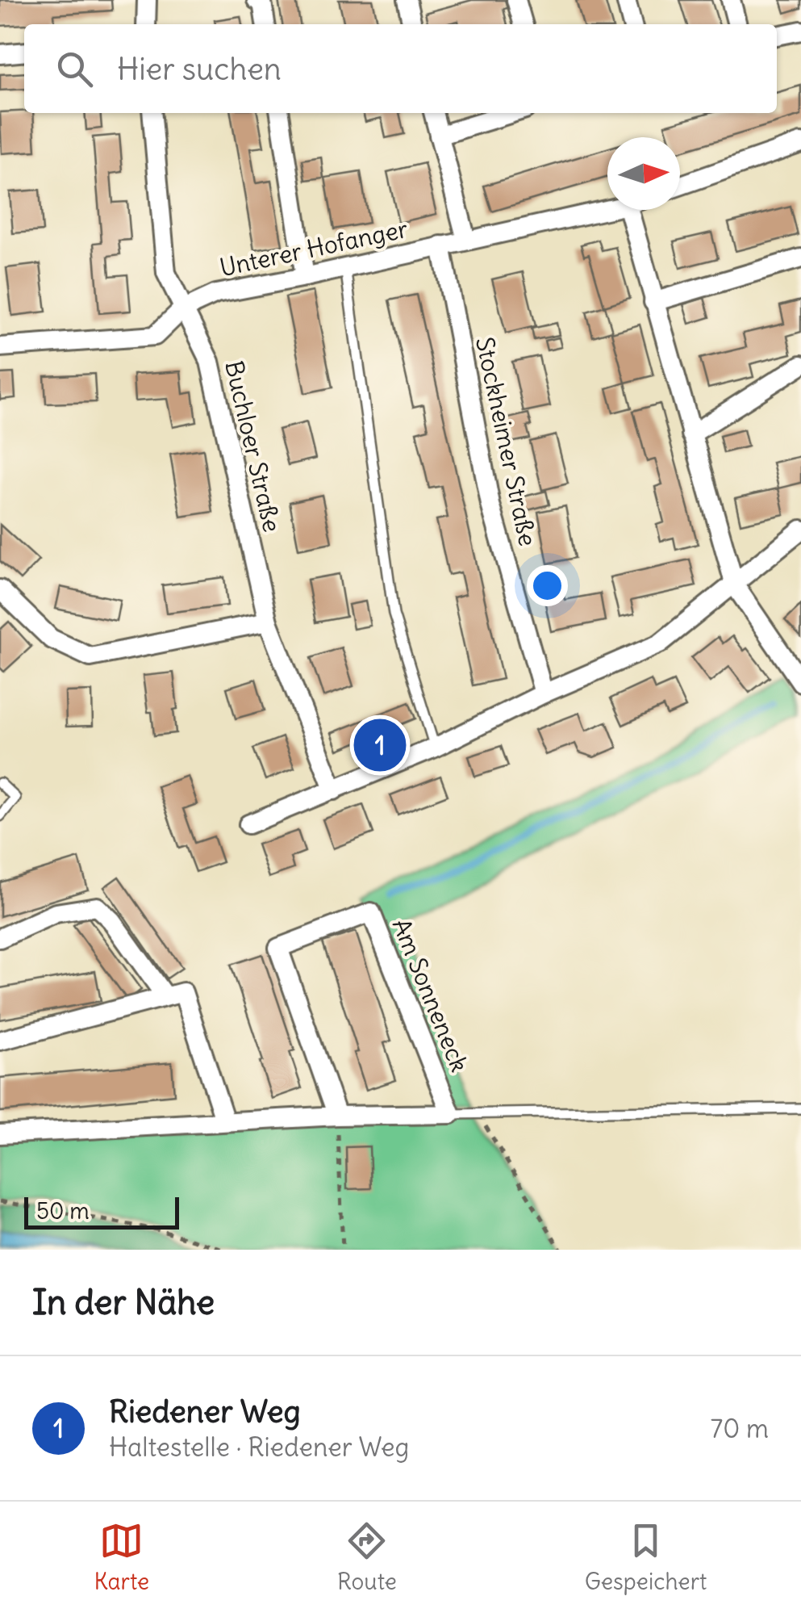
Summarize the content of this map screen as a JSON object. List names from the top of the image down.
{
  "streets": {
    "street": [
      "Unterer Hofanger",
      "Stockheimer Straße",
      "Buchloer Straße",
      "Am Sonneneck"
    ]
  },
  "crossings": [
    ["Unterer Hofanger", "Stockheimer Straße"],
    ["Unterer Hofanger", "Buchloer Straße"]
  ],
  "scale_bar": "50 m",
  "north": "right",
  "page": {
    "search": "Hier suchen",
    "pins": "1",
    "scale": "50 m",
    "heading": "In der Nähe",
    "list": [
      {
        "mark": "1",
        "name": "Riedener Weg",
        "note": "Haltestelle · Riedener Weg",
        "value": "70 m"
      }
    ],
    "nav": ["Karte", "Route", "Gespeichert"]
  }
}
